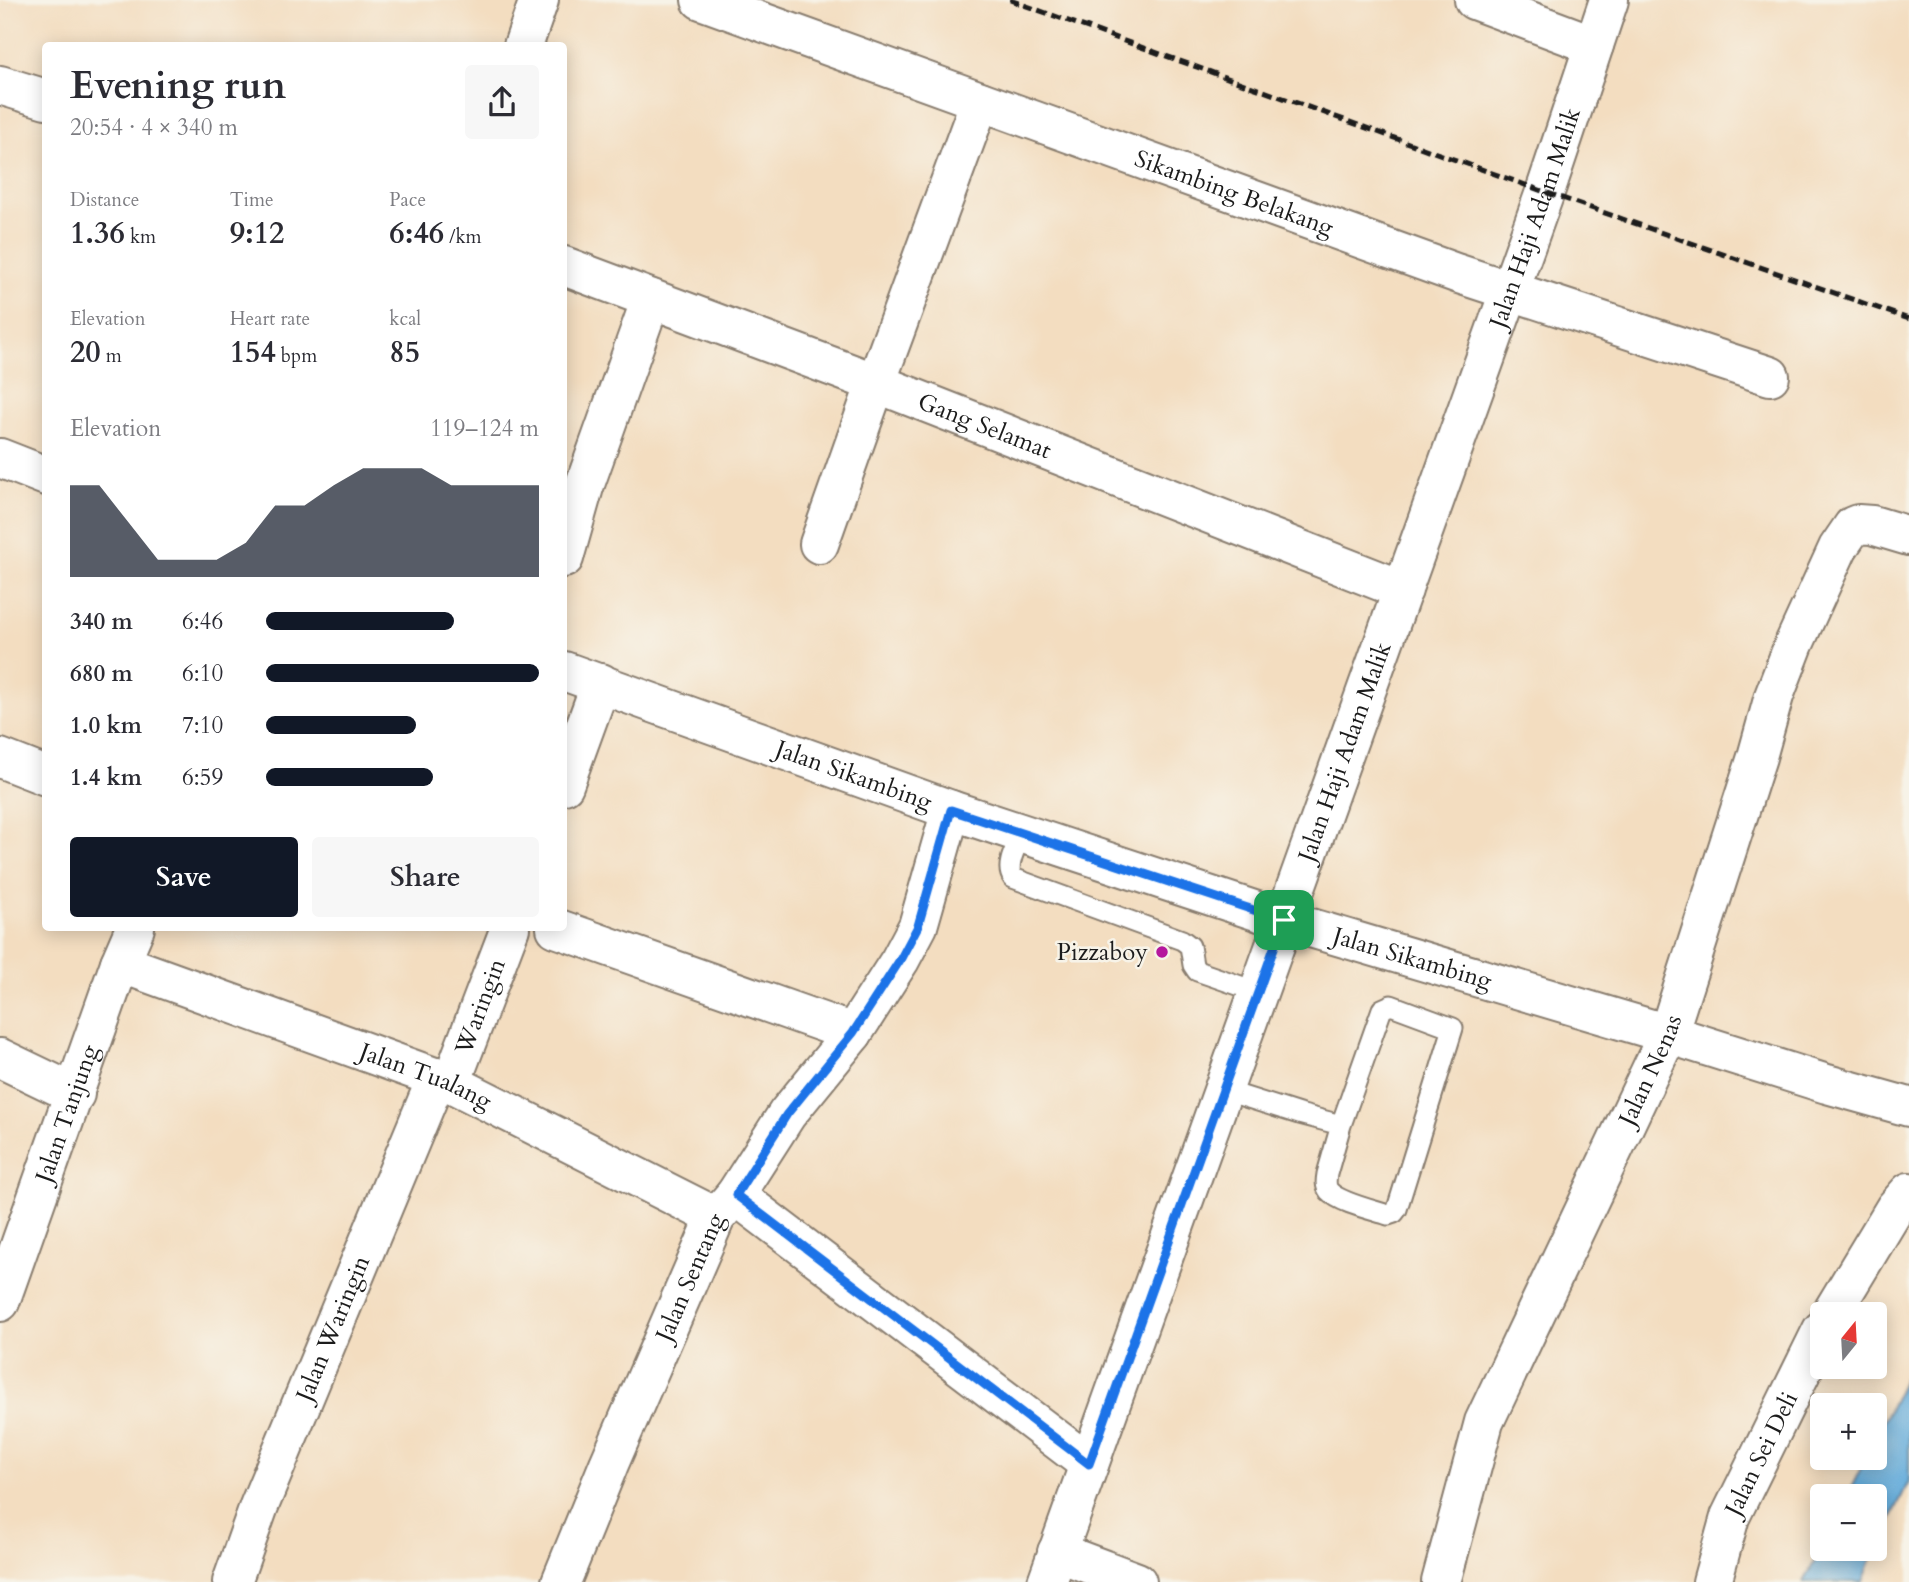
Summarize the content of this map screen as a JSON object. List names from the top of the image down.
{
  "streets": {
    "street": [
      "Sikambing Belakang",
      "Jalan Haji Adam Malik",
      "Gang Selamat",
      "Jalan Sikambing",
      "Waringin",
      "Jalan Nenas",
      "Jalan Tualang",
      "Jalan Tanjung",
      "Jalan Sentang",
      "Jalan Waringin",
      "Jalan Sei Deli"
    ]
  },
  "crossings": [
    ["Sikambing Belakang", "Jalan Haji Adam Malik"],
    ["Jalan Haji Adam Malik", "Gang Selamat"],
    ["Jalan Haji Adam Malik", "Jalan Sikambing"],
    ["Jalan Haji Adam Malik", "Jalan Tualang"],
    ["Jalan Sikambing", "Jalan Nenas"],
    ["Jalan Sikambing", "Jalan Sentang"],
    ["Waringin", "Jalan Tualang"],
    ["Waringin", "Jalan Waringin"],
    ["Jalan Tualang", "Jalan Tanjung"],
    ["Jalan Tualang", "Jalan Sentang"],
    ["Jalan Tualang", "Jalan Waringin"]
  ],
  "places": ["Pizzaboy"],
  "north": "top",
  "page": {
    "heading": ["Evening run", "20:54 · 4 × 340 m"],
    "stats": [
      ["Distance", "1.36 km"],
      ["Time", "9:12"],
      ["Pace", "6:46 /km"],
      ["Elevation", "20 m"],
      ["Heart rate", "154 bpm"],
      ["kcal", "85"]
    ],
    "chart": ["Elevation", "119–124 m"],
    "list": [
      {
        "name": "340 m",
        "note": "6:46"
      },
      {
        "name": "680 m",
        "note": "6:10"
      },
      {
        "name": "1.0 km",
        "note": "7:10"
      },
      {
        "name": "1.4 km",
        "note": "6:59"
      }
    ],
    "buttons": ["Save", "Share"],
    "map_buttons": ["+", "−"]
  }
}
